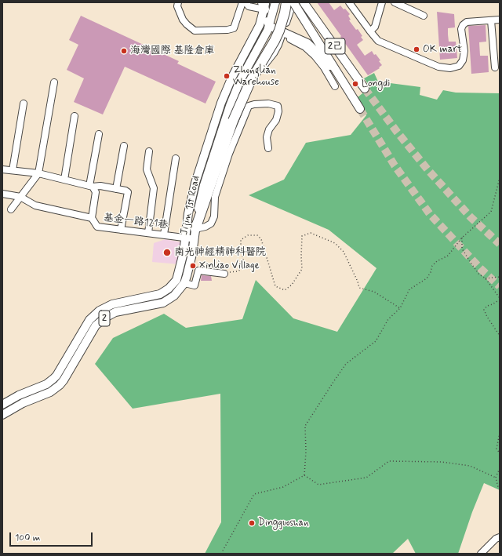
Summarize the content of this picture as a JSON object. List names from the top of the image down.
{
  "streets": {
    "main road": ["2己", "Jijin 1st Road", "2"],
    "street": ["基金一路121巷"]
  },
  "crossings": [
    ["Jijin 1st Road", "基金一路121巷"]
  ],
  "places": [
    "OK mart",
    "海灣國際 基隆倉庫",
    "Zhonglian Warehouse",
    "Longdi",
    "南光神經精神科醫院",
    "Xinliao Village",
    "Dingguoshan"
  ],
  "scale_bar": "100 m"
}
